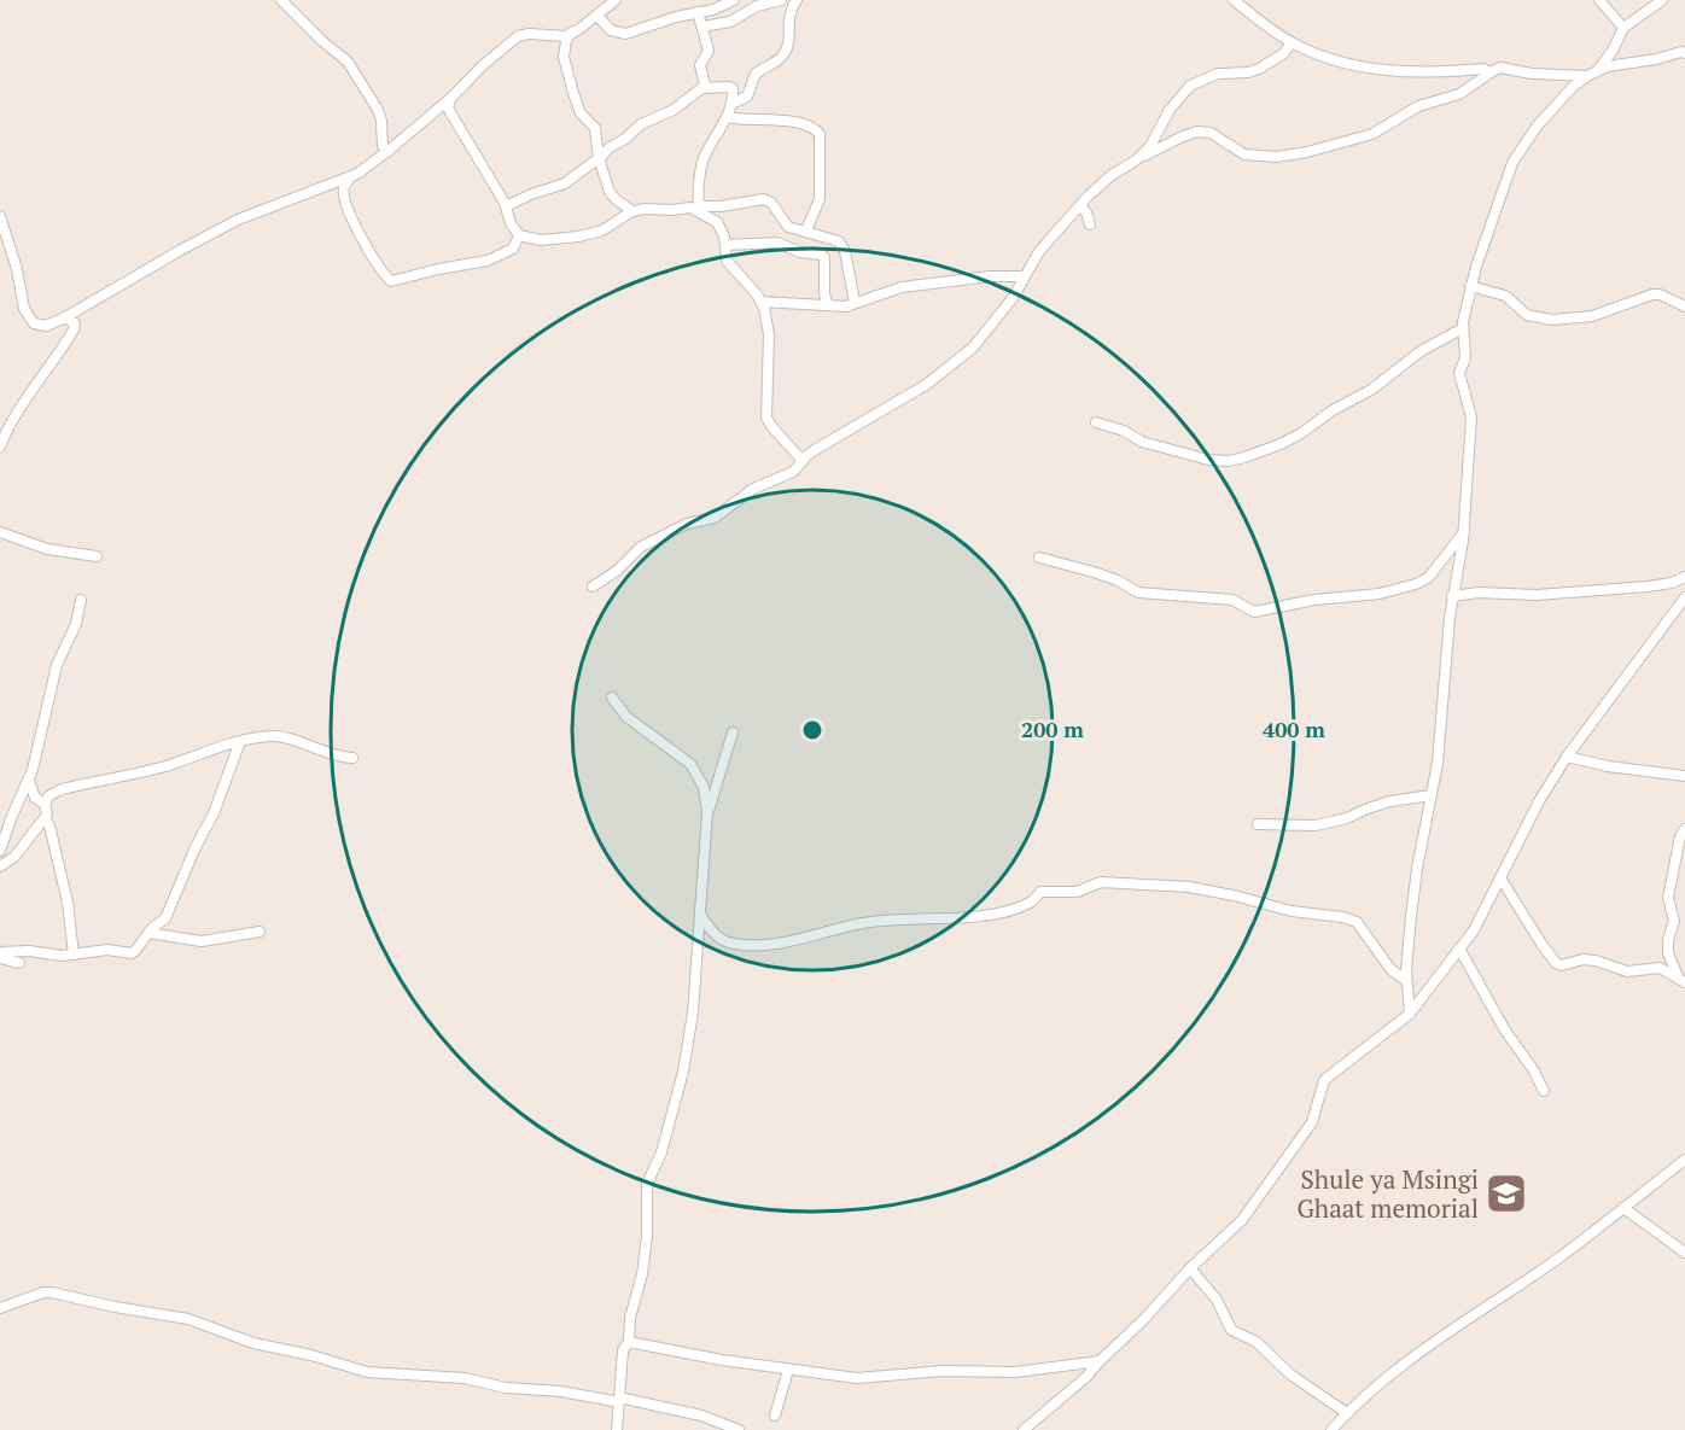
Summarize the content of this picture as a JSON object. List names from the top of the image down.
{
  "places": {
    "school or university": ["Shule ya Msingi Ghaat memorial"]
  },
  "rings": ["200 m", "400 m"]
}
